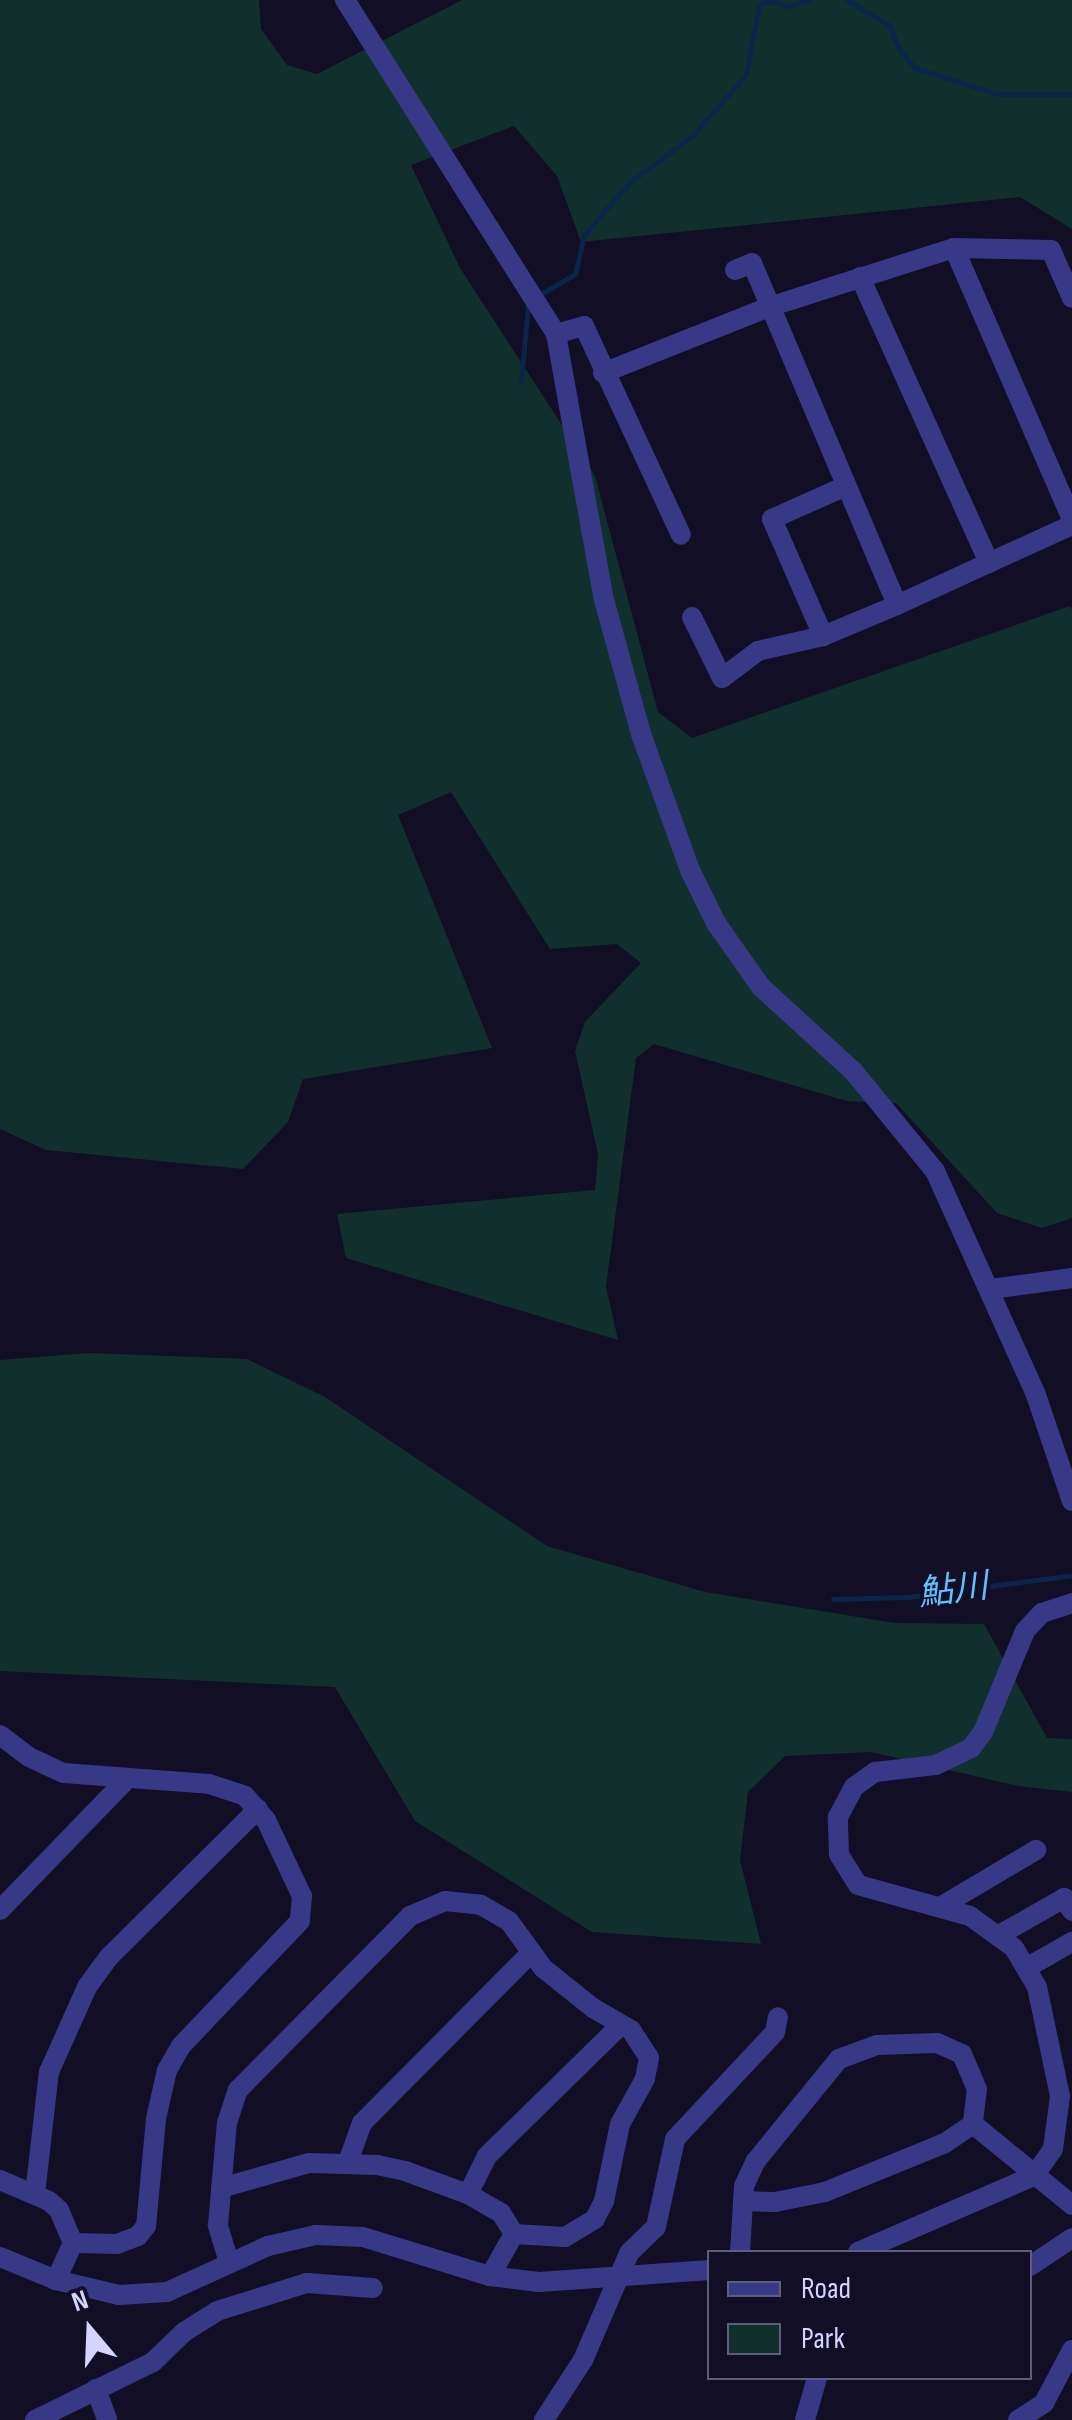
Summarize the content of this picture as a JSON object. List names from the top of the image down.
{
  "water": ["鮎川"],
  "legend": ["Road", "Park"],
  "north": "top"
}
